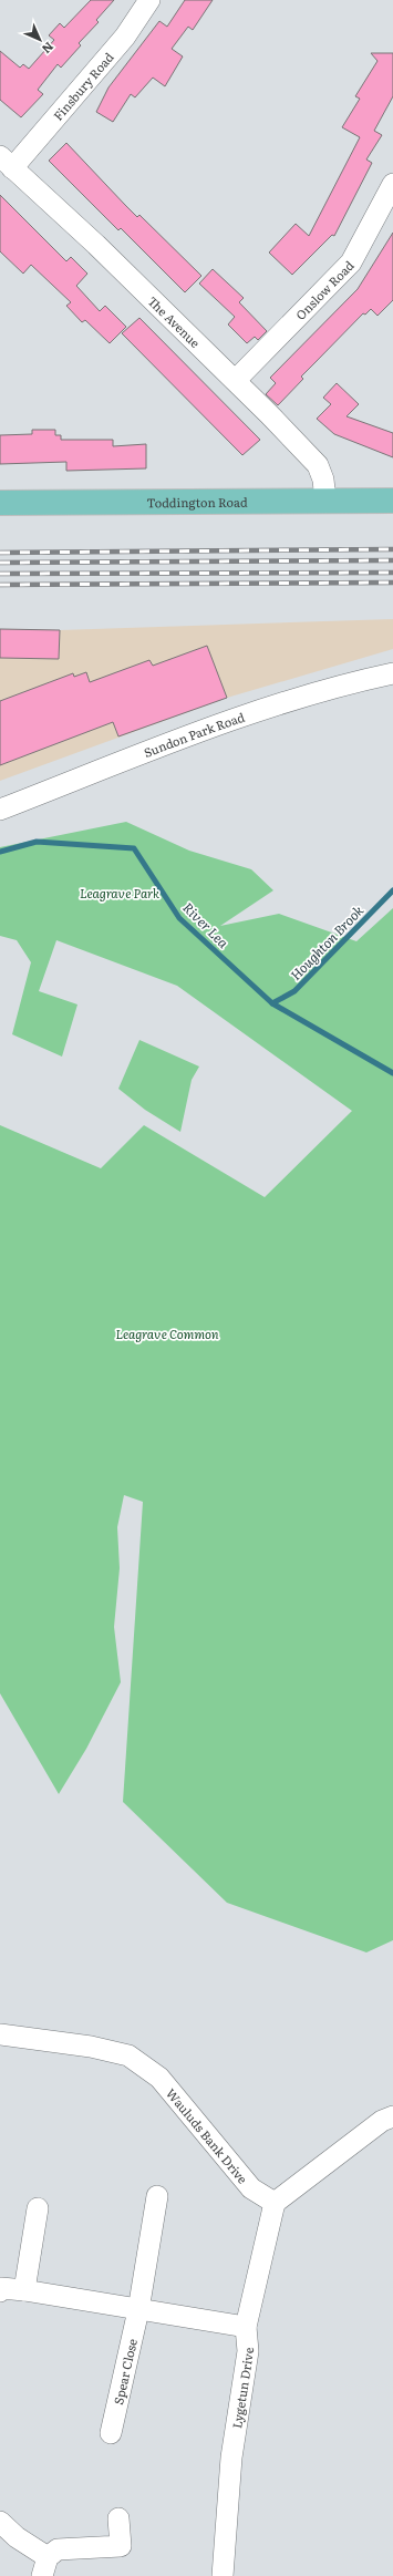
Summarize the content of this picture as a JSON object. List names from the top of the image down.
{
  "streets": {
    "main road": ["Toddington Road"],
    "street": [
      "Finsbury Road",
      "Onslow Road",
      "The Avenue",
      "Sundon Park Road",
      "Wauluds Bank Drive",
      "Spear Close",
      "Lygetun Drive"
    ]
  },
  "crossings": [
    ["Finsbury Road", "The Avenue"],
    ["Onslow Road", "The Avenue"],
    ["The Avenue", "Toddington Road"],
    ["Wauluds Bank Drive", "Lygetun Drive"]
  ],
  "water": ["River Lea", "Houghton Brook"],
  "parks": ["Leagrave Park", "Leagrave Common"],
  "north": "bottom right"
}
